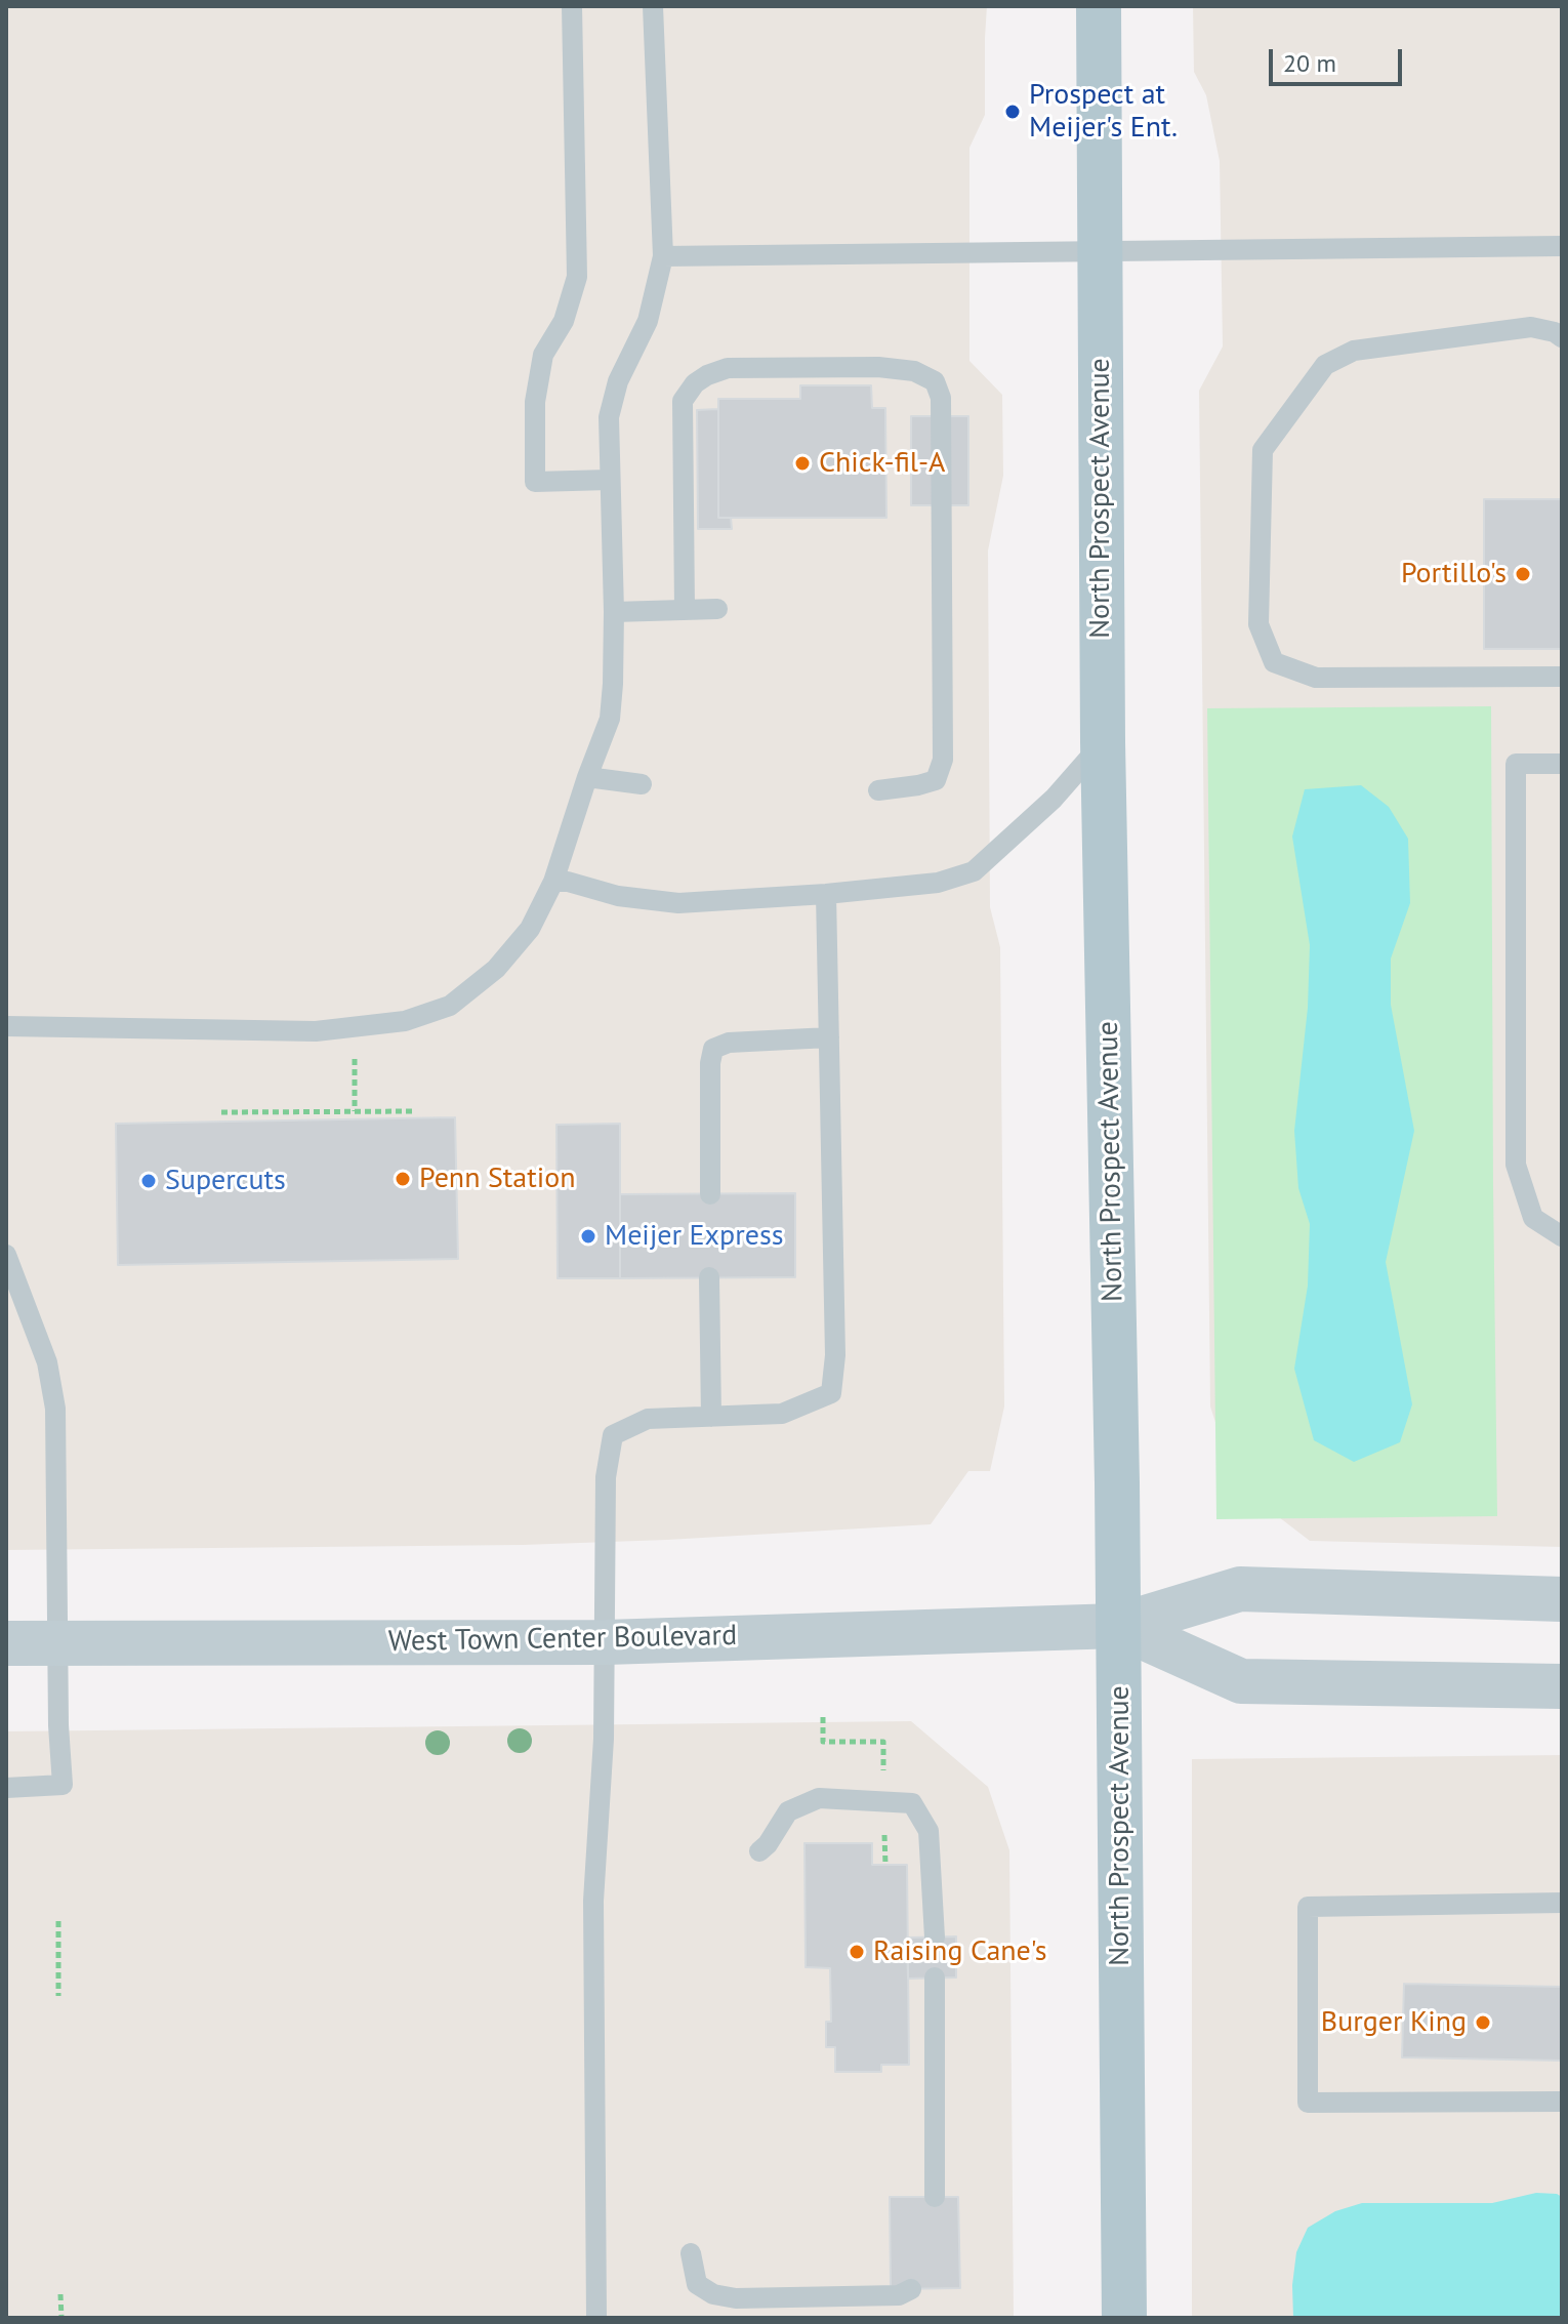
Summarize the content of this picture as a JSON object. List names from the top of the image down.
{
  "streets": {
    "main road": ["North Prospect Avenue", "West Town Center Boulevard"]
  },
  "crossings": [
    ["North Prospect Avenue", "West Town Center Boulevard"]
  ],
  "places": [
    "Prospect at Meijer's Ent.",
    "Chick-fil-A",
    "Portillo's",
    "Penn Station",
    "Supercuts",
    "Meijer Express",
    "Raising Cane's",
    "Burger King"
  ],
  "scale_bar": "20 m"
}
